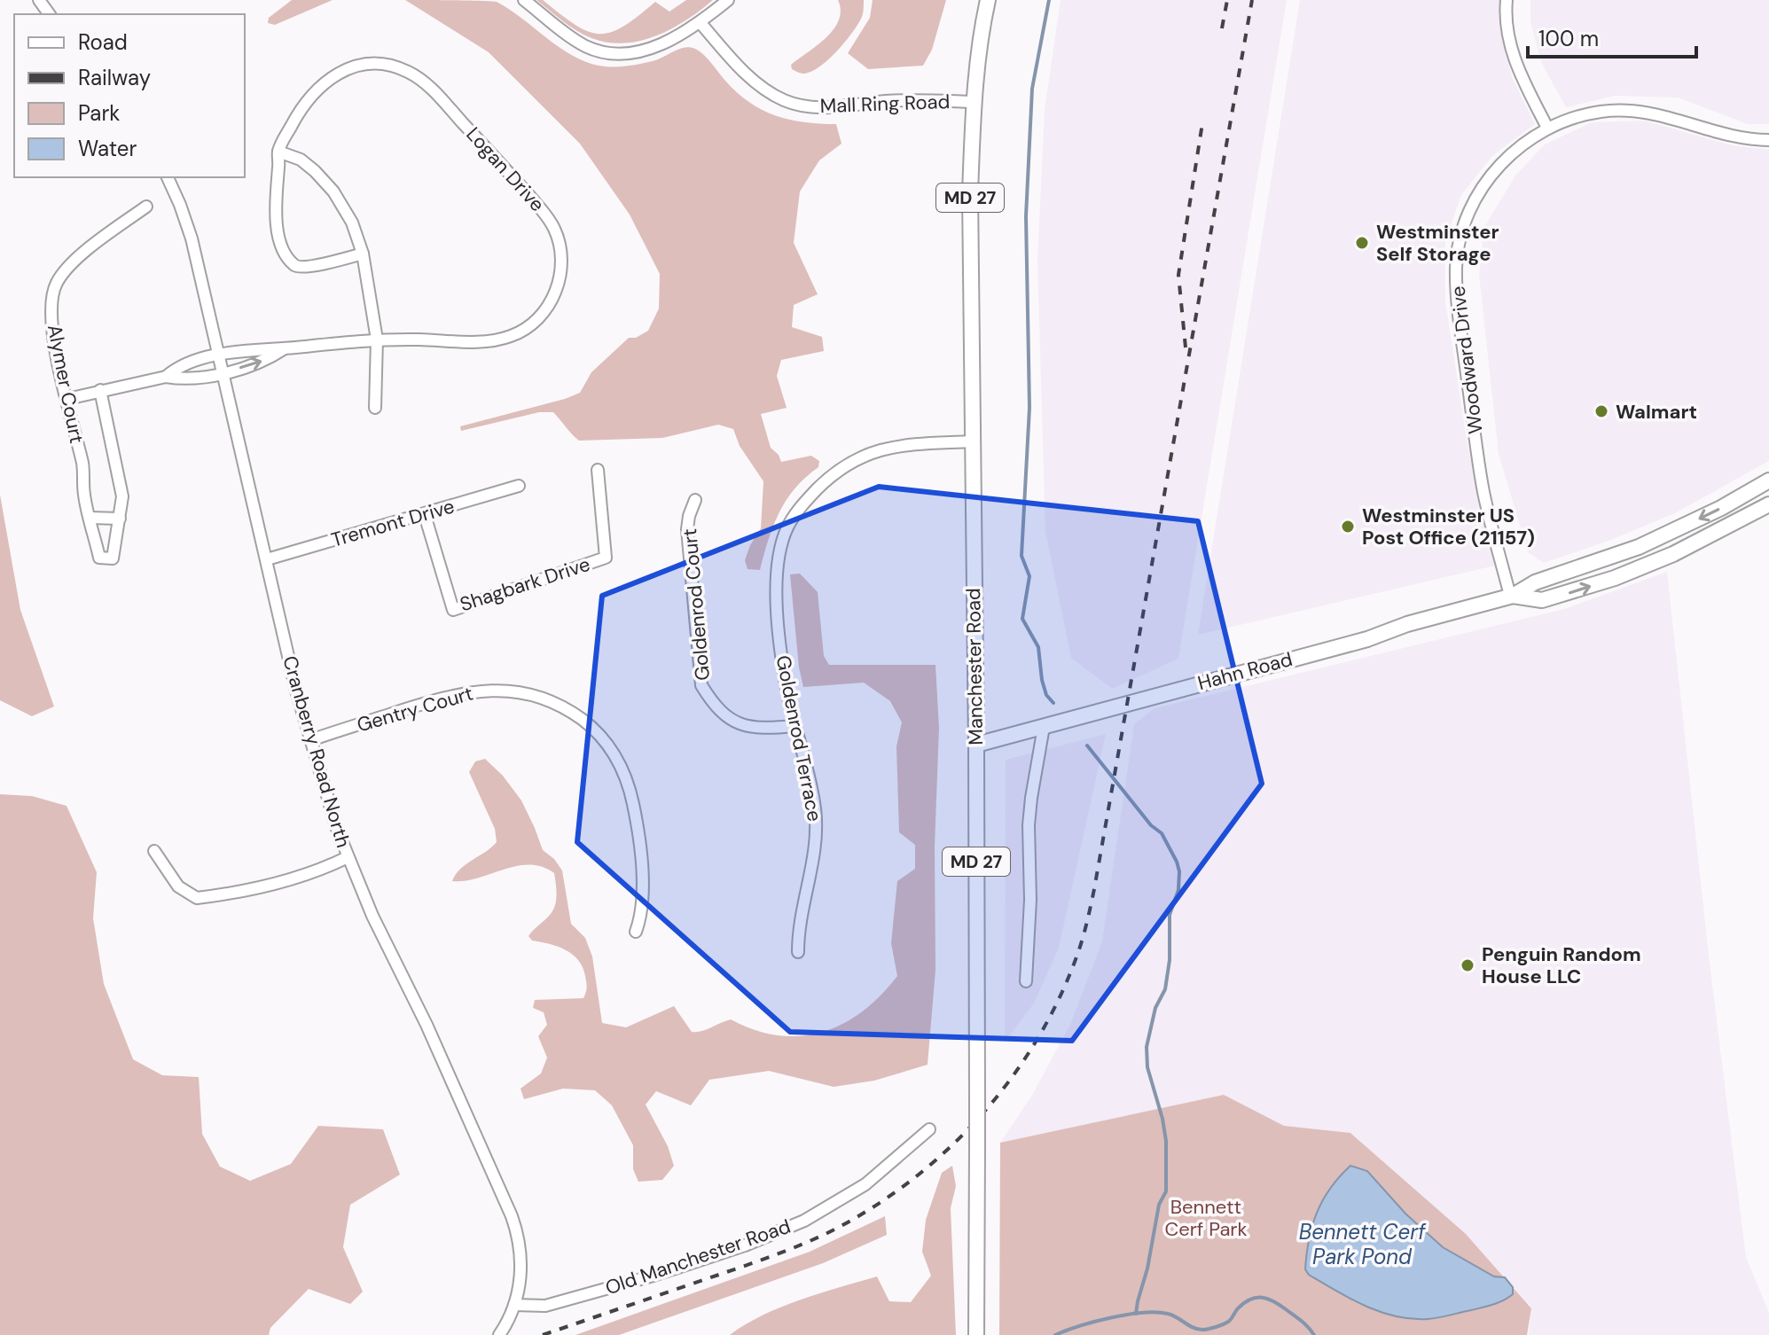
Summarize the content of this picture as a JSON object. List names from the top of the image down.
{
  "streets": {
    "main road": ["MD 27", "Manchester Road", "Hahn Road"],
    "street": [
      "Mall Ring Road",
      "Logan Drive",
      "Woodward Drive",
      "Alymer Court",
      "Tremont Drive",
      "Shagbark Drive",
      "Goldenrod Court",
      "Gentry Court",
      "Goldenrod Terrace",
      "Cranberry Road North",
      "Old Manchester Road"
    ]
  },
  "crossings": [
    ["Mall Ring Road", "Manchester Road"],
    ["Logan Drive", "Alymer Court"],
    ["Logan Drive", "Cranberry Road North"],
    ["Woodward Drive", "Hahn Road"],
    ["Tremont Drive", "Shagbark Drive"],
    ["Tremont Drive", "Cranberry Road North"],
    ["Goldenrod Court", "Goldenrod Terrace"],
    ["Manchester Road", "Hahn Road"],
    ["Manchester Road", "Goldenrod Terrace"],
    ["Gentry Court", "Cranberry Road North"],
    ["Cranberry Road North", "Old Manchester Road"]
  ],
  "water": ["Bennett Cerf Park Pond"],
  "parks": ["Bennett Cerf Park"],
  "places": [
    "Westminster Self Storage",
    "Walmart",
    "Westminster US Post Office (21157)",
    "Penguin Random House LLC"
  ],
  "legend": [
    "Road",
    "Railway",
    "Park",
    "Water"
  ],
  "scale_bar": "100 m"
}
